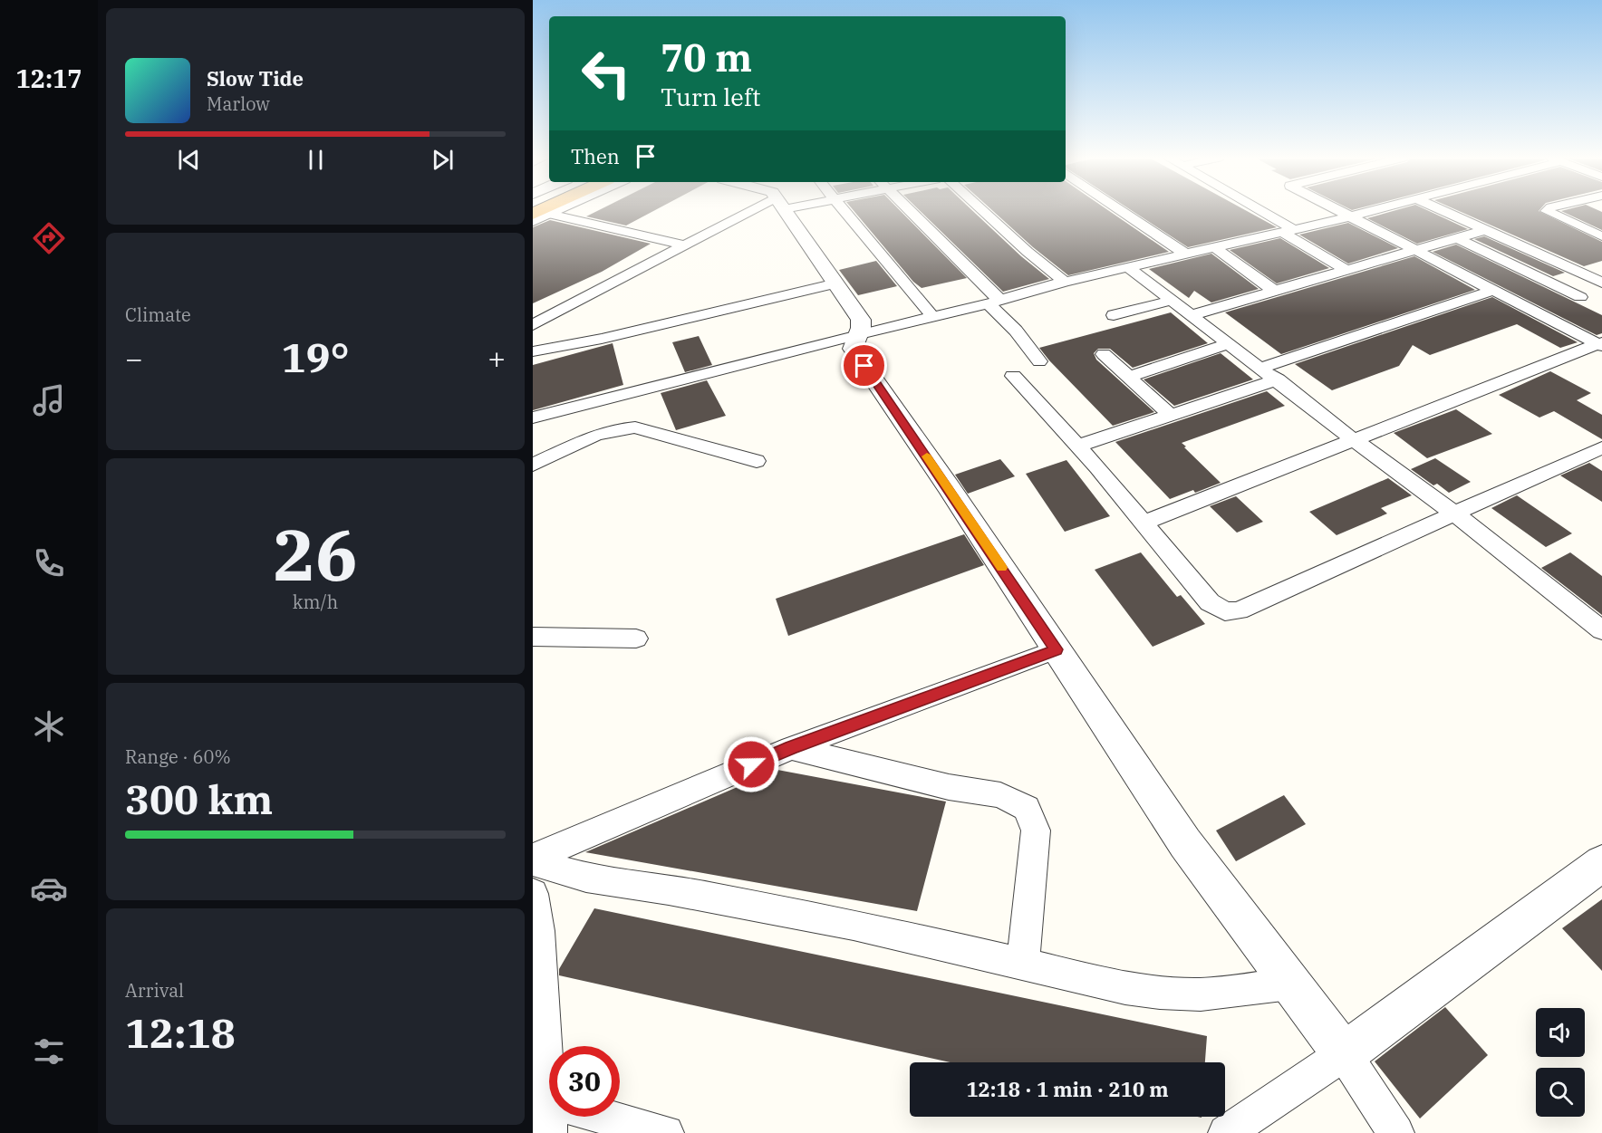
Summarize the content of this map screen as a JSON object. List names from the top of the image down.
{
  "page": {
    "tabs": "12:17",
    "turn": ["70 m", "Turn left"],
    "song": ["Slow Tide", "Marlow"],
    "then": "Then",
    "tile": [
      "Climate",
      ["26", "km/h"],
      ["Range · 60%", "300 km"],
      ["Arrival", "12:18"]
    ],
    "heat": ["−", "19°", "+"],
    "limit": "30",
    "trip": "12:18 · 1 min · 210 m"
  }
}
